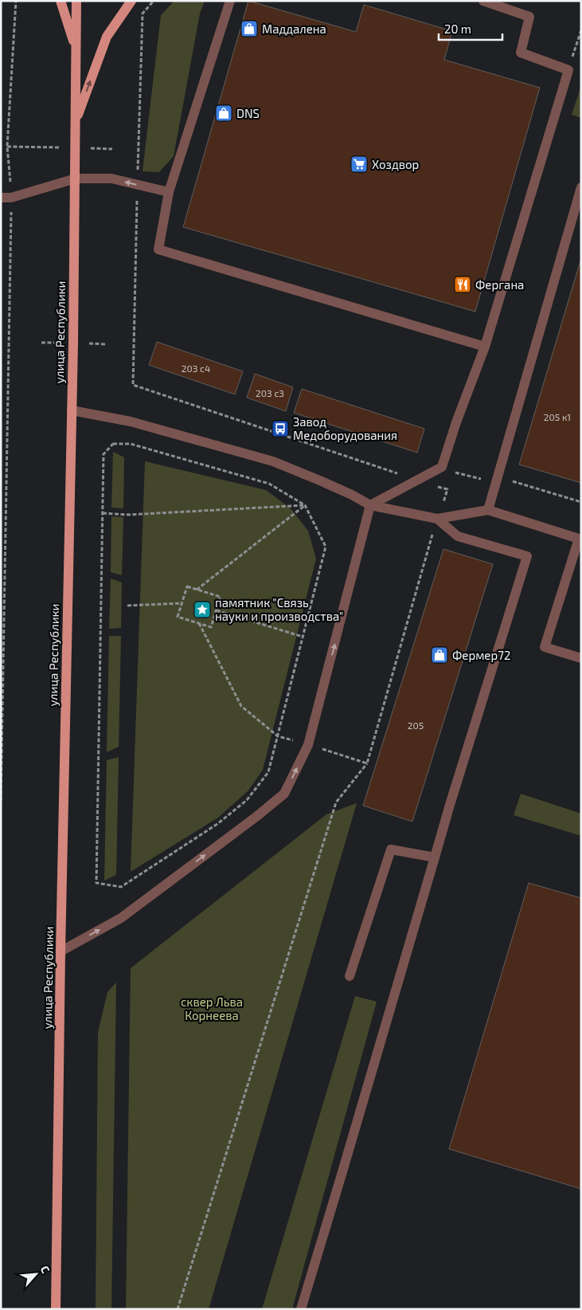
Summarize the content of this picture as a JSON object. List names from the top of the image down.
{
  "streets": {
    "main road": ["улица Республики"]
  },
  "parks": ["сквер Льва Корнеева"],
  "places": {
    "shop": ["Маддалена", "DNS", "Фермер72"],
    "supermarket": ["Хоздвор"],
    "restaurant": ["Фергана"],
    "bus stop": ["Завод Медоборудования"],
    "place": ["памятник \"Связь науки и производства\""]
  },
  "house_numbers": [
    "203 c4",
    "203 c3",
    "205 к1",
    "205"
  ],
  "scale_bar": "20 m",
  "north": "top right"
}
